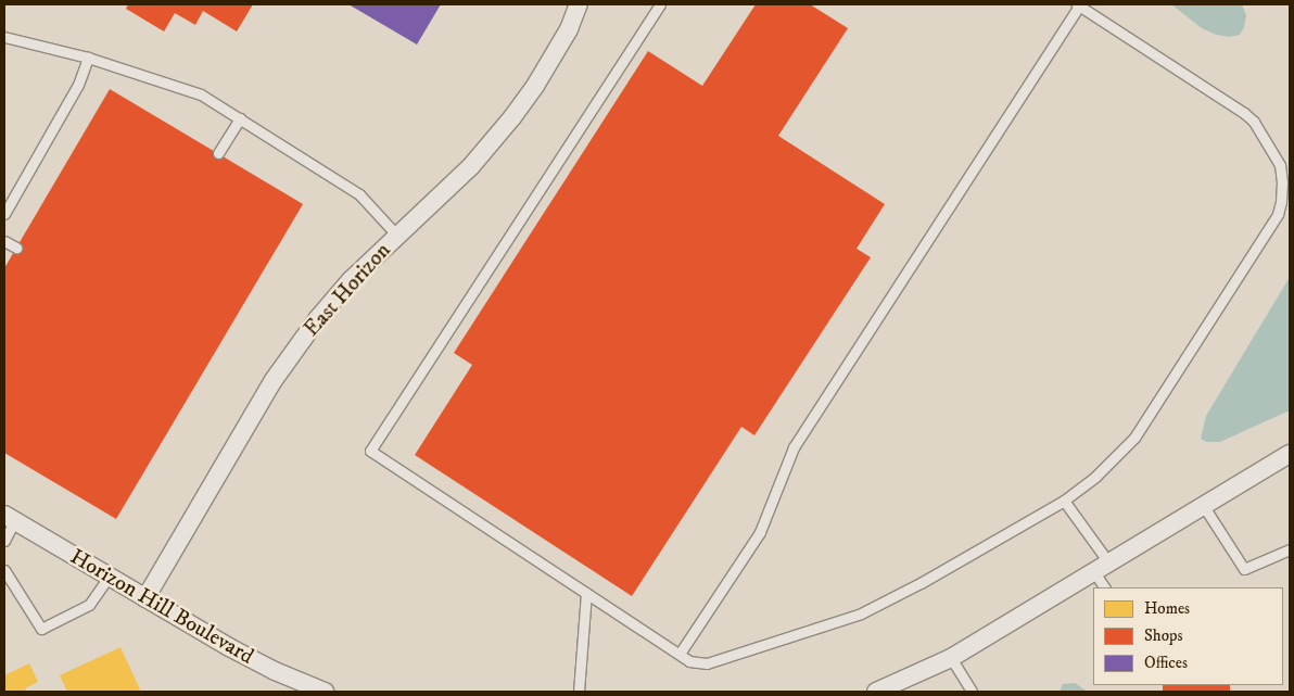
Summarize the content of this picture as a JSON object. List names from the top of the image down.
{
  "streets": {
    "street": ["East Horizon", "Horizon Hill Boulevard"]
  },
  "crossings": [
    ["East Horizon", "Horizon Hill Boulevard"]
  ],
  "legend": ["Homes", "Shops", "Offices"]
}
